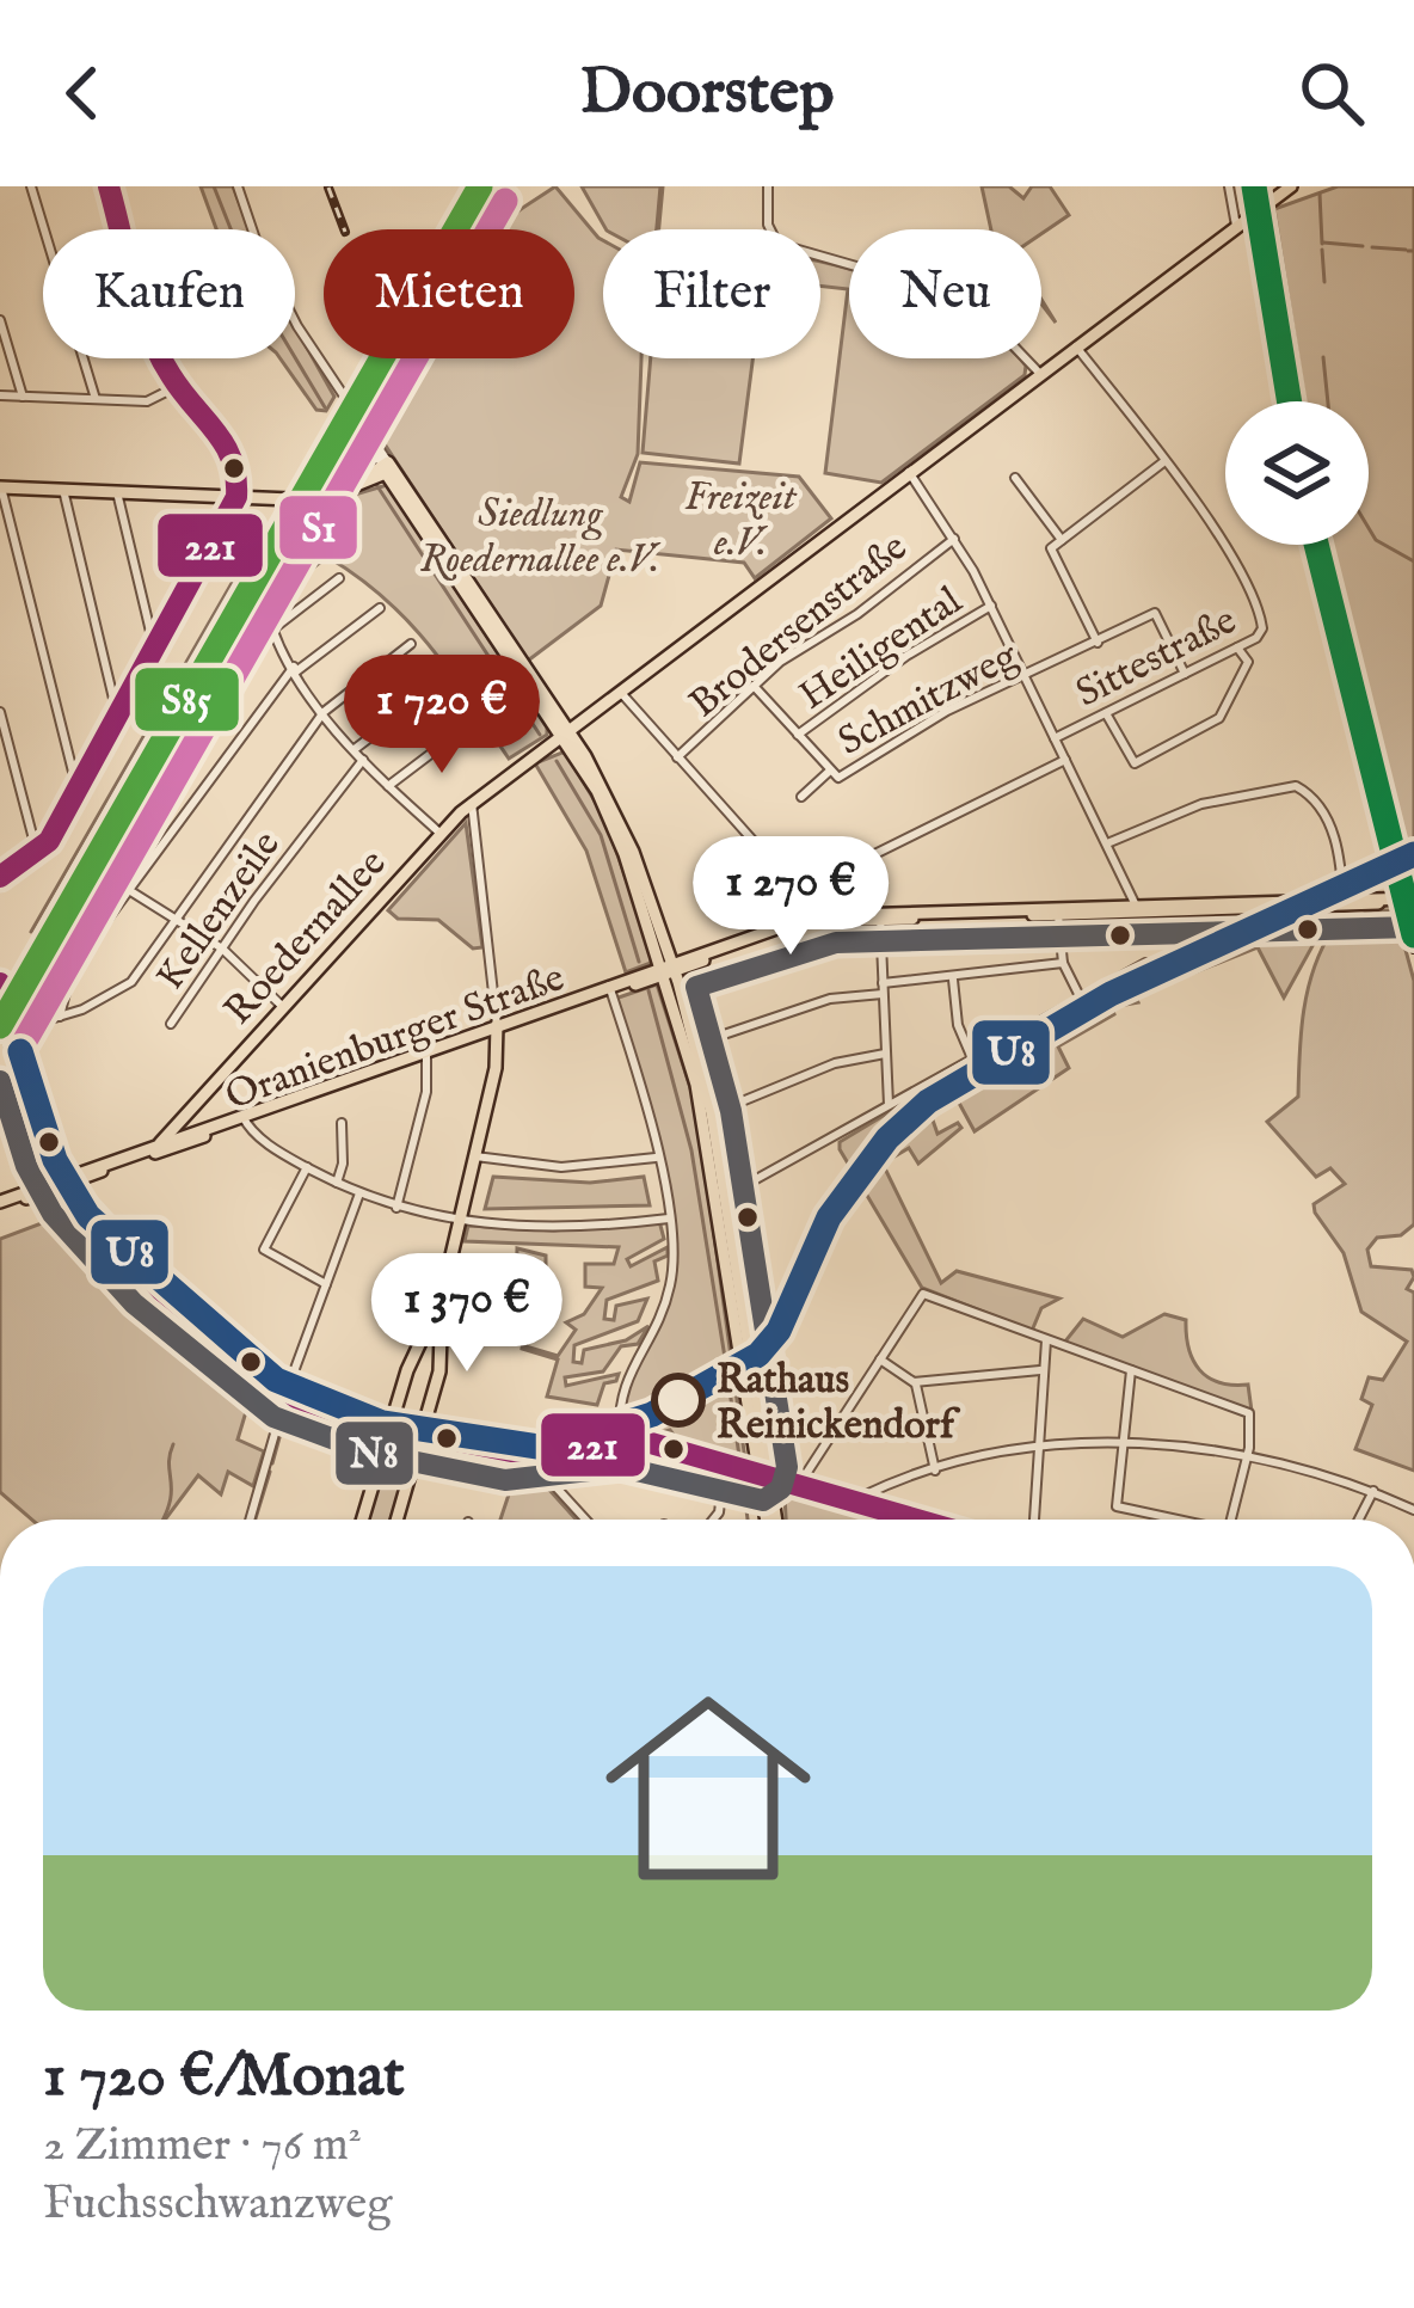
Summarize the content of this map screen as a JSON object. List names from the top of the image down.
{
  "streets": {
    "main road": ["Roedernallee", "Oranienburger Straße"],
    "street": [
      "Brodersenstraße",
      "Heiligental",
      "Sittestraße",
      "Schmitzweg",
      "Kellenzeile"
    ]
  },
  "crossings": [
    ["Brodersenstraße", "Schmitzweg"],
    ["Heiligental", "Schmitzweg"],
    ["Sittestraße", "Schmitzweg"],
    ["Roedernallee", "Oranienburger Straße"]
  ],
  "parks": ["Freizeit e.V.", "Siedlung Roedernallee e.V."],
  "places": ["Rathaus Reinickendorf"],
  "lines": [
    "transit line S85",
    "transit line 221",
    "transit line S1",
    "transit line U8",
    "transit line N8"
  ],
  "page": {
    "header": "Doorstep",
    "chip": [
      "Kaufen",
      "Mieten",
      "Filter",
      "Neu"
    ],
    "price": ["1 720 €", "1 270 €", "1 370 €"],
    "list": [
      {
        "name": "1 720 €/Monat",
        "note": "2 Zimmer · 76 m² · Fuchsschwanzweg"
      }
    ]
  }
}
